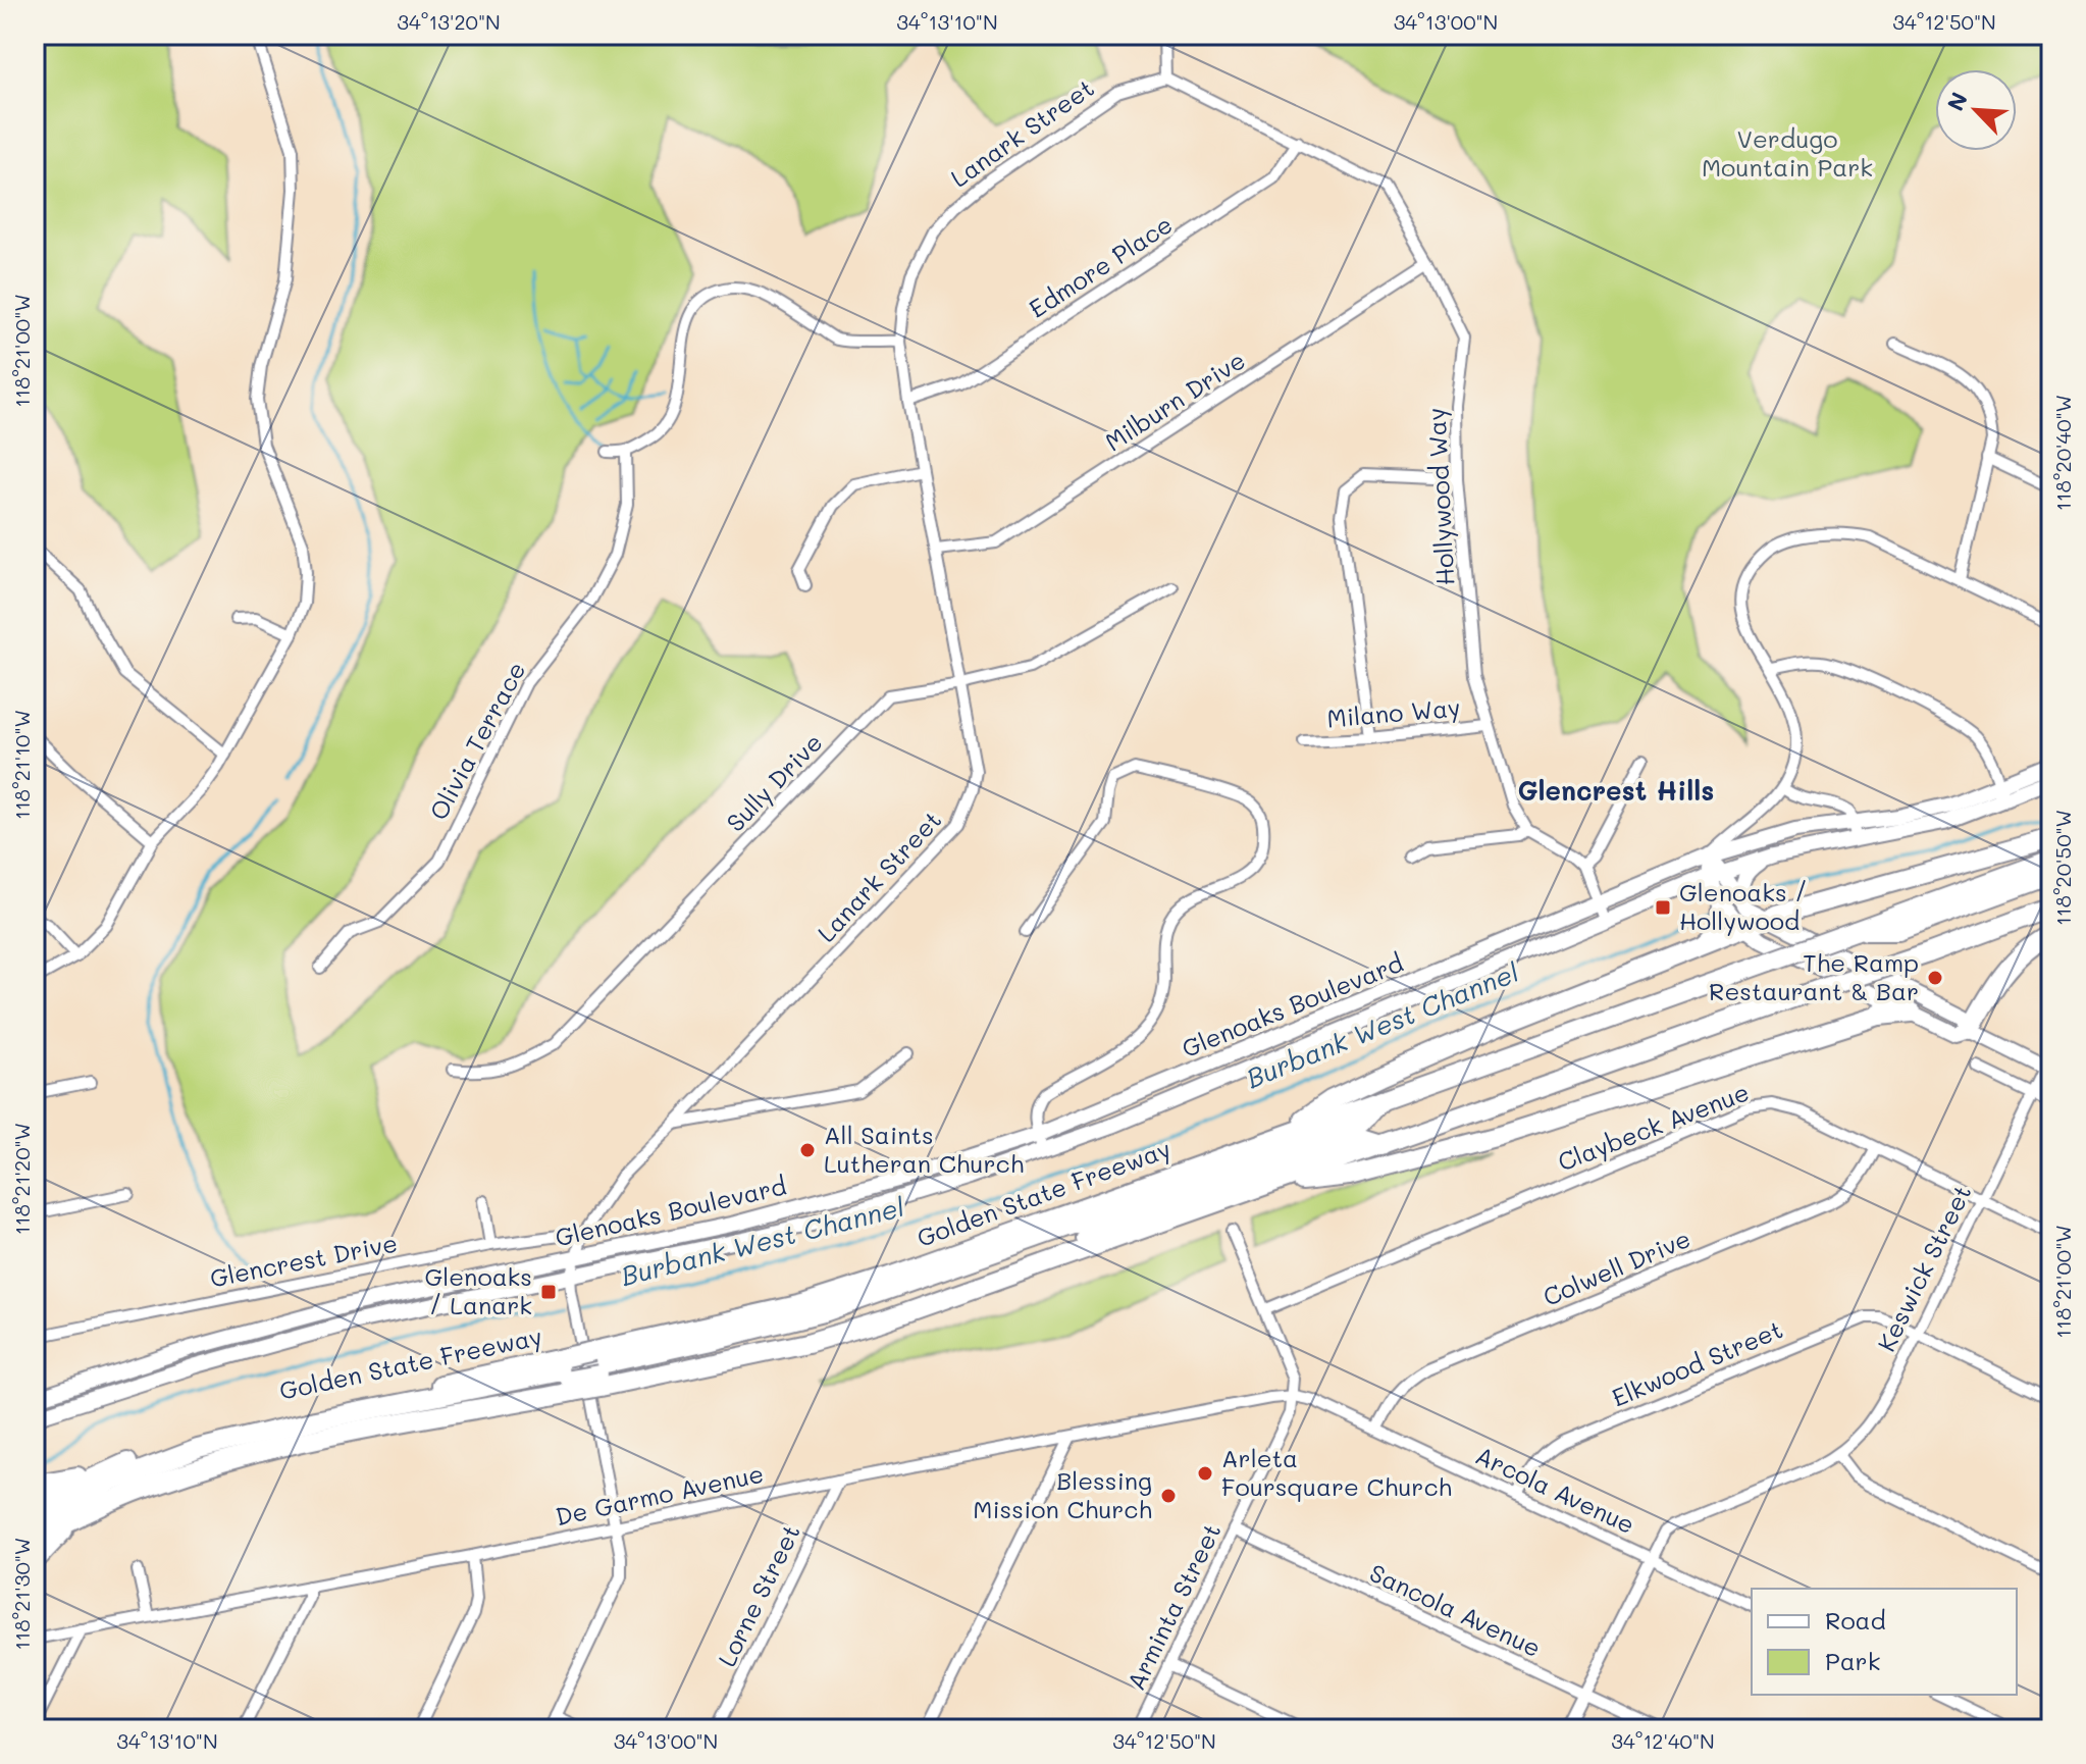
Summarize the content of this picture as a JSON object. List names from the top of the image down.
{
  "streets": {
    "highway": ["Golden State Freeway"],
    "main road": ["Glenoaks Boulevard"],
    "street": [
      "Lanark Street",
      "Edmore Place",
      "Milburn Drive",
      "Hollywood Way",
      "Milano Way",
      "Olivia Terrace",
      "Sully Drive",
      "Claybeck Avenue",
      "Glencrest Drive",
      "Colwell Drive",
      "Keswick Street",
      "Elkwood Street",
      "Arcola Avenue",
      "De Garmo Avenue",
      "Lorne Street",
      "Arminta Street",
      "Sancola Avenue"
    ]
  },
  "crossings": [
    ["Lanark Street", "Edmore Place"],
    ["Lanark Street", "Milburn Drive"],
    ["Lanark Street", "Hollywood Way"],
    ["Lanark Street", "Sully Drive"],
    ["Lanark Street", "Glenoaks Boulevard"],
    ["Lanark Street", "Glencrest Drive"],
    ["Lanark Street", "De Garmo Avenue"],
    ["Edmore Place", "Hollywood Way"],
    ["Milburn Drive", "Hollywood Way"],
    ["Hollywood Way", "Milano Way"],
    ["Claybeck Avenue", "Colwell Drive"],
    ["Claybeck Avenue", "Keswick Street"],
    ["Colwell Drive", "Arcola Avenue"],
    ["Keswick Street", "Elkwood Street"],
    ["Keswick Street", "Arcola Avenue"],
    ["Keswick Street", "Sancola Avenue"],
    ["Elkwood Street", "Arcola Avenue"],
    ["Arcola Avenue", "De Garmo Avenue"],
    ["Arcola Avenue", "Arminta Street"],
    ["De Garmo Avenue", "Lorne Street"],
    ["De Garmo Avenue", "Arminta Street"],
    ["Arminta Street", "Sancola Avenue"]
  ],
  "districts": ["Glencrest Hills"],
  "water": ["Burbank West Channel"],
  "parks": ["Verdugo Mountain Park"],
  "places": {
    "transit": ["Glenoaks / Hollywood", "Glenoaks / Lanark"],
    "other": [
      "The Ramp Restaurant & Bar",
      "All Saints Lutheran Church",
      "Arleta Foursquare Church",
      "Blessing Mission Church"
    ]
  },
  "legend": ["Road", "Park"],
  "north": "top left",
  "coordinates": [
    "34°13'20\"N",
    "34°13'10\"N",
    "34°13'00\"N",
    "34°12'50\"N",
    "118°21'00\"W",
    "118°20'40\"W",
    "118°21'10\"W",
    "118°20'50\"W",
    "118°21'20\"W",
    "118°21'30\"W",
    "34°12'40\"N"
  ]
}
